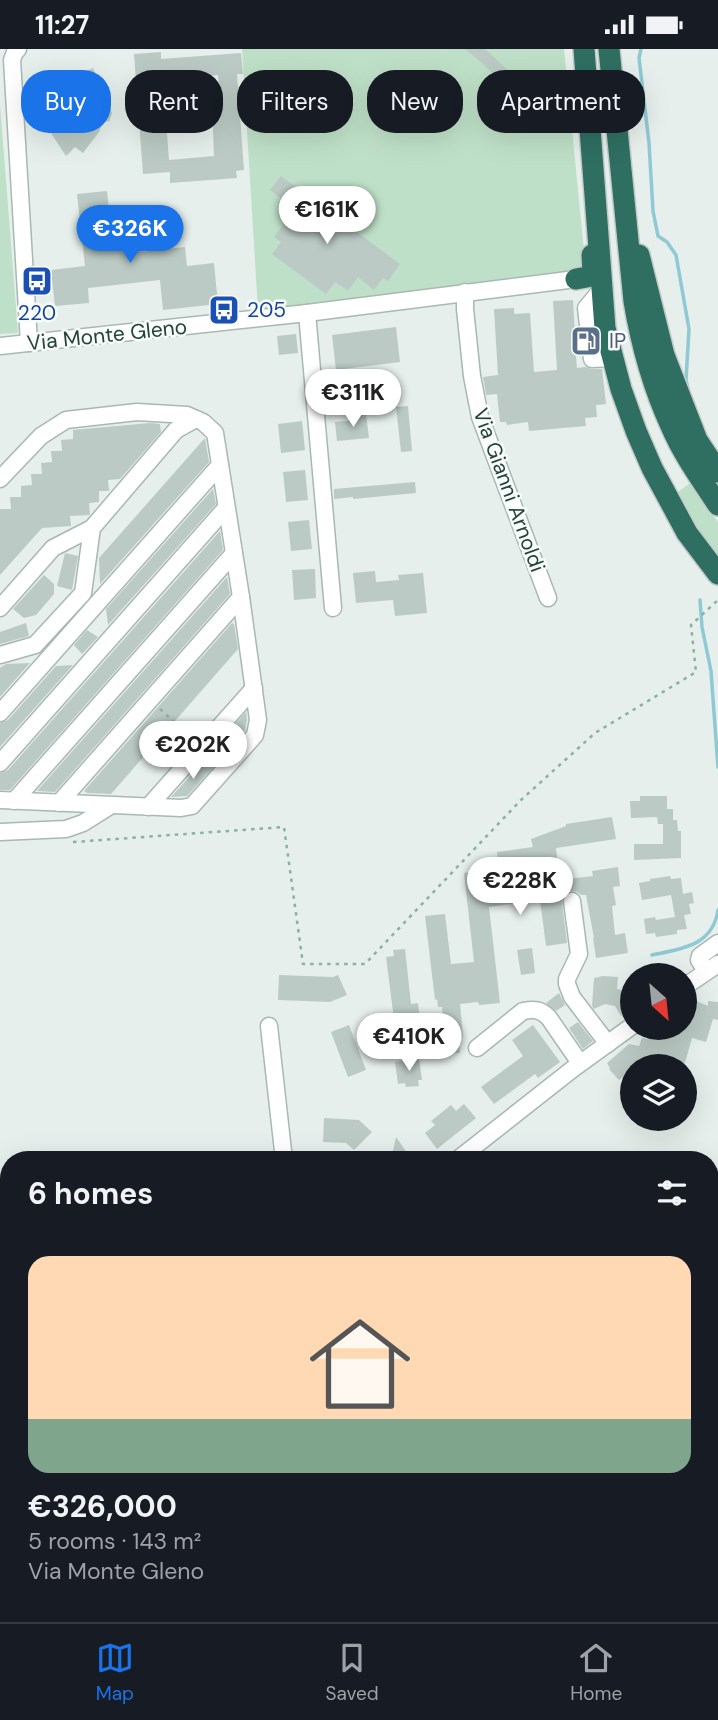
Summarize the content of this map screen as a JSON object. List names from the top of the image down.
{
  "streets": {
    "street": ["Via Monte Gleno", "Via Gianni Arnoldi"]
  },
  "crossings": [
    ["Via Monte Gleno", "Via Gianni Arnoldi"]
  ],
  "places": {
    "bus stop": ["220", "205"],
    "fuel station": ["IP"]
  },
  "north": "bottom right",
  "page": {
    "status": "11:27",
    "chip": [
      "Buy",
      "Rent",
      "Filters",
      "New",
      "Apartment"
    ],
    "price": [
      "€161K",
      "€326K",
      "€311K",
      "€202K",
      "€228K",
      "€410K"
    ],
    "heading": "6 homes",
    "list": [
      {
        "name": "€326,000",
        "note": "5 rooms · 143 m² · Via Monte Gleno"
      }
    ],
    "tabs": ["Map", "Saved", "Home"]
  }
}
